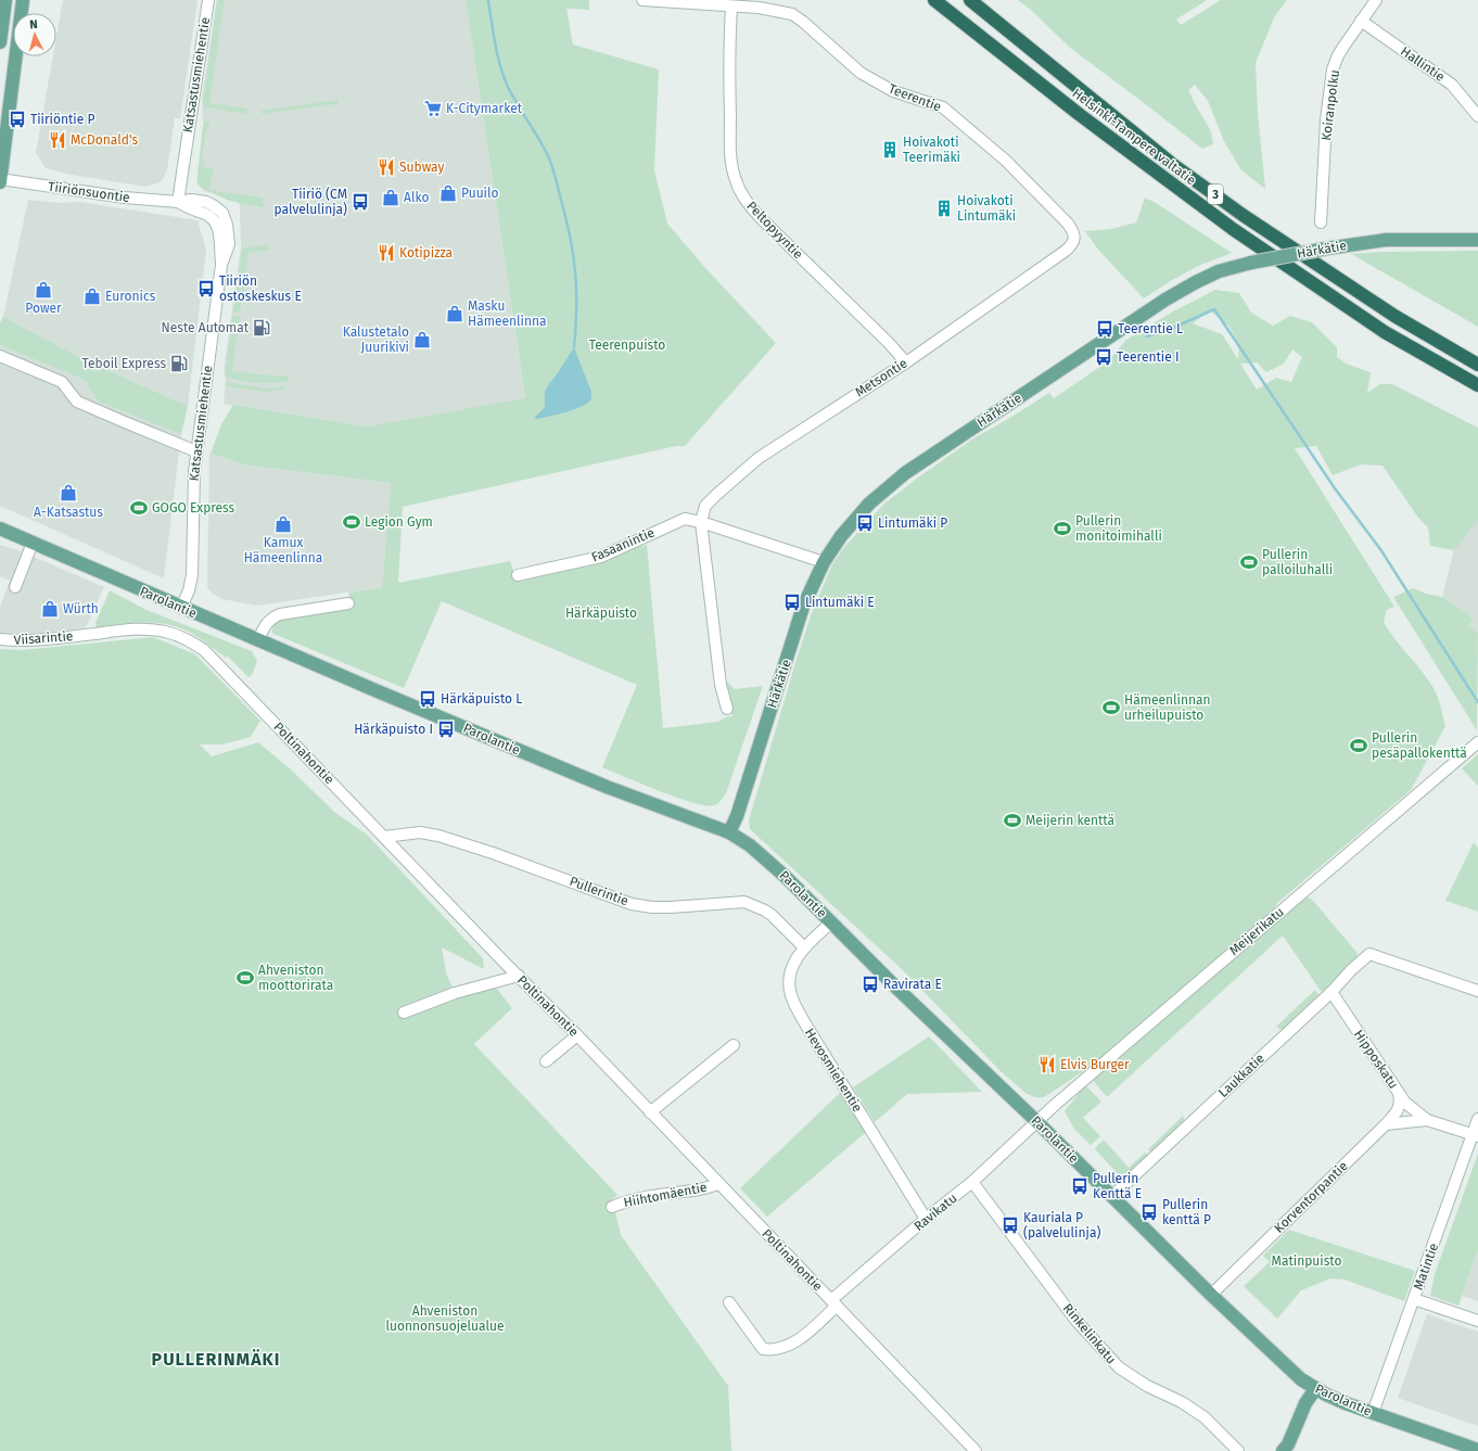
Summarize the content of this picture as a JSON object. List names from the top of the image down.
{
  "streets": {
    "highway": ["Helsinki-Tampere valtatie", "3"],
    "main road": ["Härkätie", "Parolantie"],
    "street": [
      "Hallintie",
      "Katsastusmiehentie",
      "Teerentie",
      "Koiranpolku",
      "Tiiriönsuontie",
      "Peltopyyntie",
      "Metsontie",
      "Fasaanintie",
      "Viisarintie",
      "Poltinahontie",
      "Pullerintie",
      "Meijerikatu",
      "Hipposkatu",
      "Hevosmiehentie",
      "Laukkatie",
      "Hiihtomäentie",
      "Korventorpantie",
      "Ravikatu",
      "Matintie",
      "Rinkelinkatu"
    ]
  },
  "crossings": [
    ["Hallintie", "Koiranpolku"],
    ["Katsastusmiehentie", "Tiiriönsuontie"],
    ["Katsastusmiehentie", "Parolantie"],
    ["Teerentie", "Peltopyyntie"],
    ["Teerentie", "Metsontie"],
    ["Peltopyyntie", "Metsontie"],
    ["Härkätie", "Parolantie"],
    ["Metsontie", "Fasaanintie"],
    ["Parolantie", "Meijerikatu"],
    ["Parolantie", "Hevosmiehentie"],
    ["Parolantie", "Laukkatie"],
    ["Parolantie", "Korventorpantie"],
    ["Parolantie", "Ravikatu"],
    ["Parolantie", "Matintie"],
    ["Viisarintie", "Poltinahontie"],
    ["Poltinahontie", "Pullerintie"],
    ["Poltinahontie", "Hiihtomäentie"],
    ["Poltinahontie", "Ravikatu"],
    ["Pullerintie", "Hevosmiehentie"],
    ["Meijerikatu", "Ravikatu"],
    ["Hipposkatu", "Laukkatie"],
    ["Hipposkatu", "Korventorpantie"],
    ["Hevosmiehentie", "Ravikatu"],
    ["Ravikatu", "Rinkelinkatu"]
  ],
  "districts": ["PULLERINMÄKI"],
  "parks": [
    "Teerenpuisto",
    "Härkäpuisto",
    "Matinpuisto",
    "Ahveniston luonnonsuojelualue"
  ],
  "places": {
    "supermarket": ["K-Citymarket"],
    "bus stop": [
      "Tiiriöntie P",
      "Tiiriö (CM palvelulinja)",
      "Tiiriön ostoskeskus E",
      "Teerentie L",
      "Teerentie I",
      "Lintumäki P",
      "Lintumäki E",
      "Härkäpuisto L",
      "Härkäpuisto I",
      "Ravirata E",
      "Pullerin Kenttä E",
      "Pullerin kenttä P",
      "Kauriala P (palvelulinja)"
    ],
    "restaurant": [
      "McDonald's",
      "Subway",
      "Kotipizza",
      "Elvis Burger"
    ],
    "building": ["Hoivakoti Teerimäki", "Hoivakoti Lintumäki"],
    "shop": [
      "Puuilo",
      "Alko",
      "Power",
      "Euronics",
      "Masku Hämeenlinna",
      "Kalustetalo Juurikivi",
      "A-Katsastus",
      "Kamux Hämeenlinna",
      "Würth"
    ],
    "fuel station": ["Neste Automat", "Teboil Express"],
    "sports": [
      "GOGO Express",
      "Legion Gym",
      "Pullerin monitoimihalli",
      "Pullerin palloiluhalli",
      "Hämeenlinnan urheilupuisto",
      "Pullerin pesäpallokenttä",
      "Meijerin kenttä",
      "Ahveniston moottorirata"
    ]
  },
  "north": "top"
}
